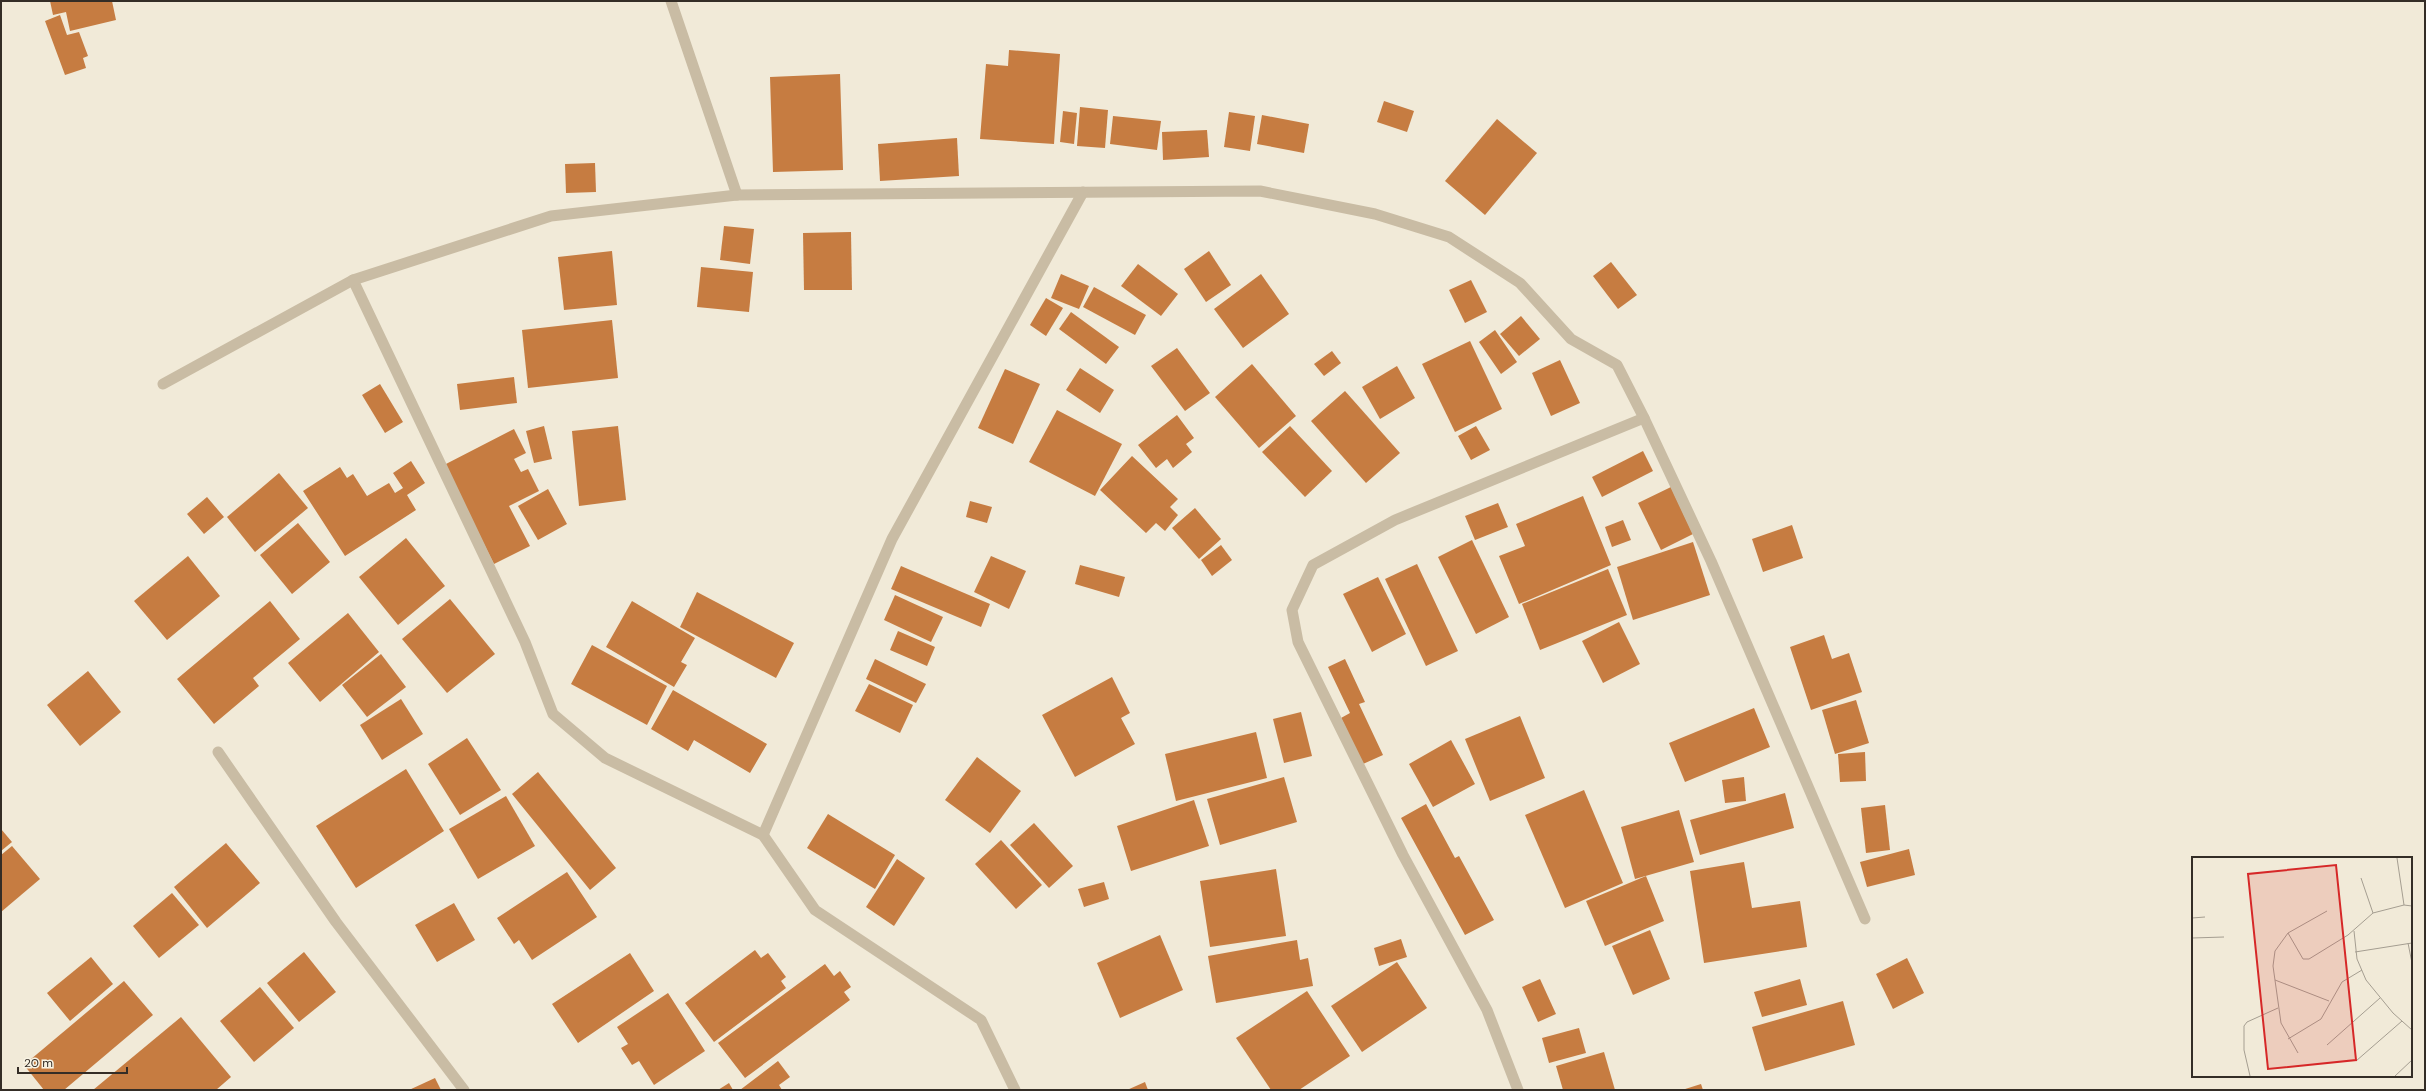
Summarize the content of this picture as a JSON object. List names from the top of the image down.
{
  "scale_bar": "20 m"
}
